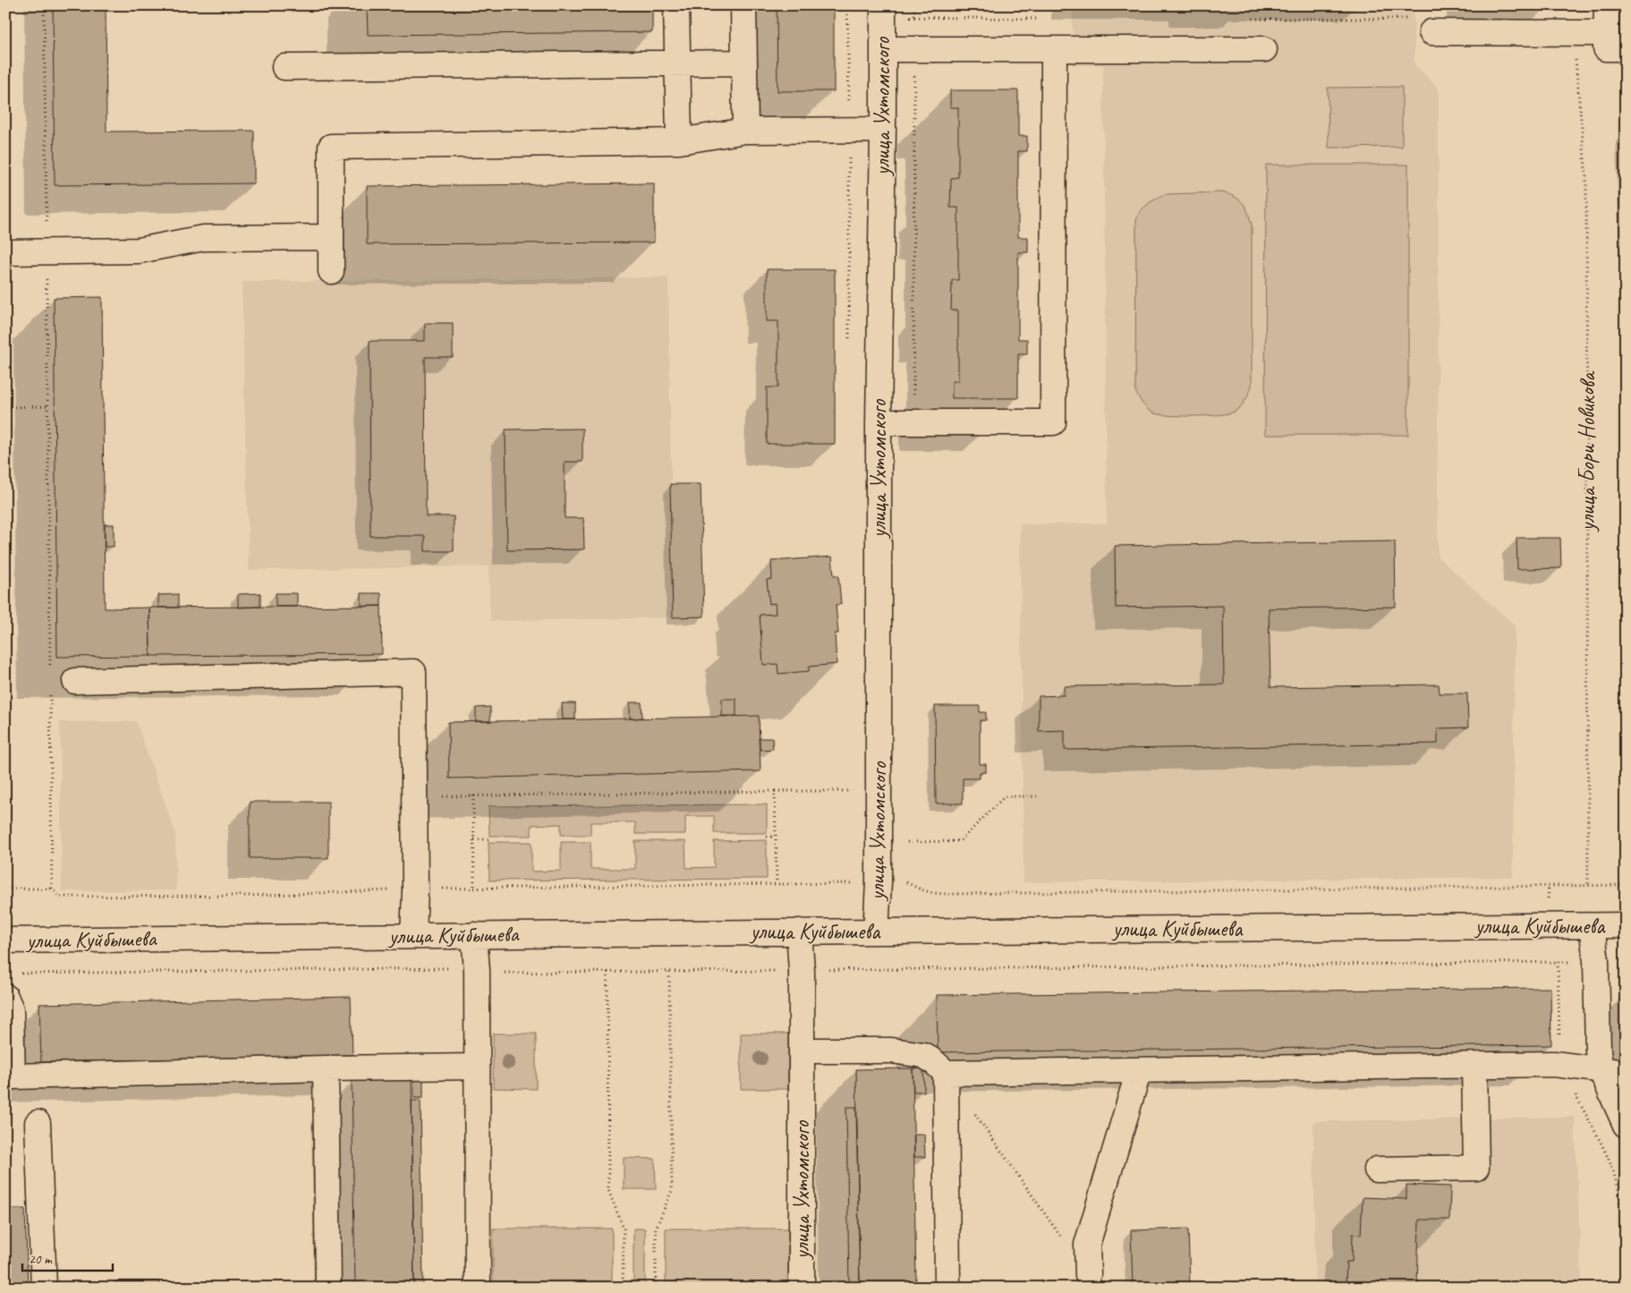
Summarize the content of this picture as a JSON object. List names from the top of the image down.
{
  "streets": {
    "street": ["улица Ухтомского", "улица Куйбышева"],
    "path": ["улица Бори Новикова"]
  },
  "crossings": [
    ["улица Ухтомского", "улица Куйбышева"]
  ],
  "scale_bar": "20 m"
}
